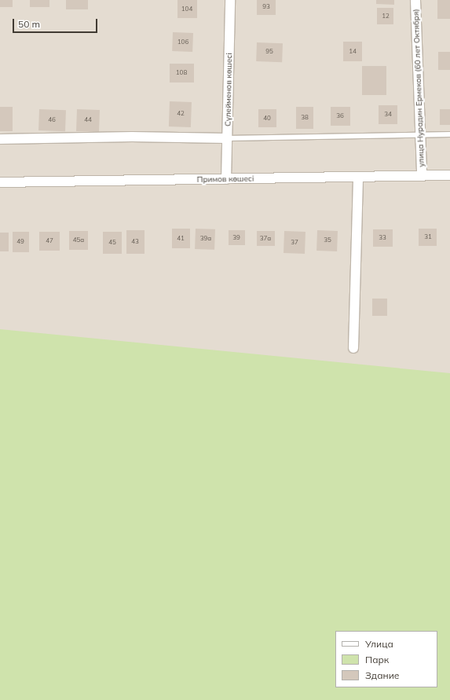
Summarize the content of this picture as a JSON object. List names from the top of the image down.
{
  "streets": {
    "street": ["улица Нурадин Ермеков (60 лет Октября)", "Сүлейменов көшесі", "Примов көшесі"]
  },
  "crossings": [
    ["улица Нурадин Ермеков (60 лет Октября)", "Примов көшесі"],
    ["Сүлейменов көшесі", "Примов көшесі"]
  ],
  "house_numbers": [
    "93",
    "104",
    "12",
    "106",
    "95",
    "14",
    "108",
    "42",
    "34",
    "36",
    "38",
    "40",
    "46",
    "44",
    "31",
    "39",
    "33",
    "41",
    "39а",
    "37а",
    "45а",
    "35",
    "47",
    "49",
    "43",
    "45",
    "37"
  ],
  "legend": ["Улица", "Парк", "Здание"],
  "scale_bar": "50 m"
}
